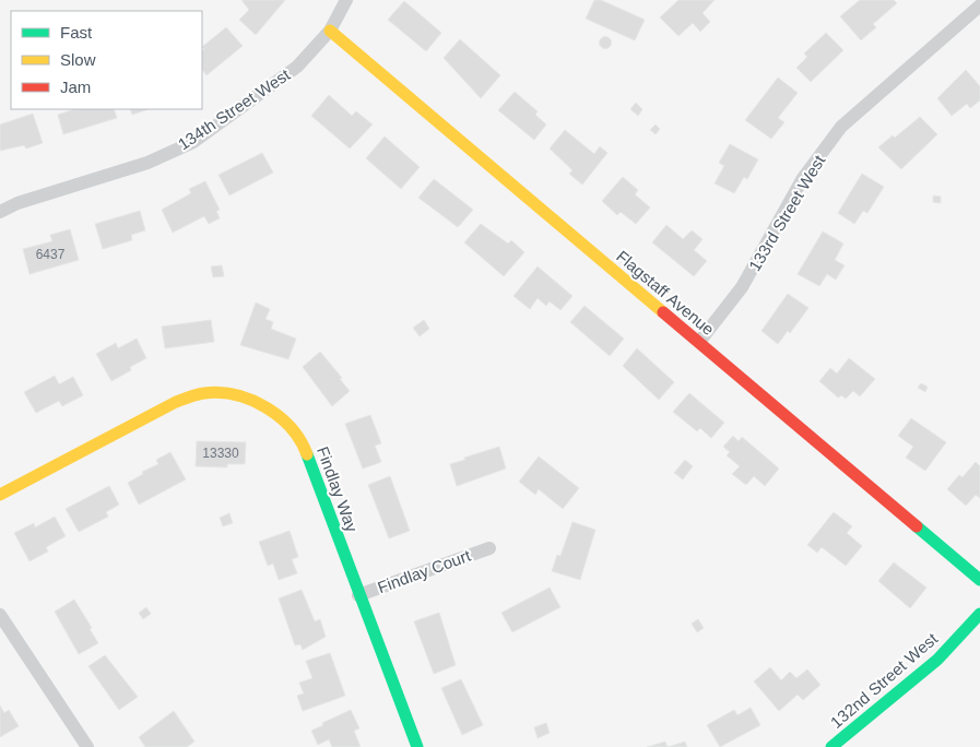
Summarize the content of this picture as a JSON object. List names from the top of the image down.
{
  "streets": {
    "street": [
      "134th Street West",
      "133rd Street West",
      "Flagstaff Avenue",
      "Findlay Way",
      "Findlay Court",
      "132nd Street West"
    ]
  },
  "crossings": [
    ["134th Street West", "Flagstaff Avenue"],
    ["133rd Street West", "Flagstaff Avenue"],
    ["Findlay Way", "Findlay Court"]
  ],
  "house_numbers": ["6437", "13330"],
  "legend": ["Fast", "Slow", "Jam"]
}
